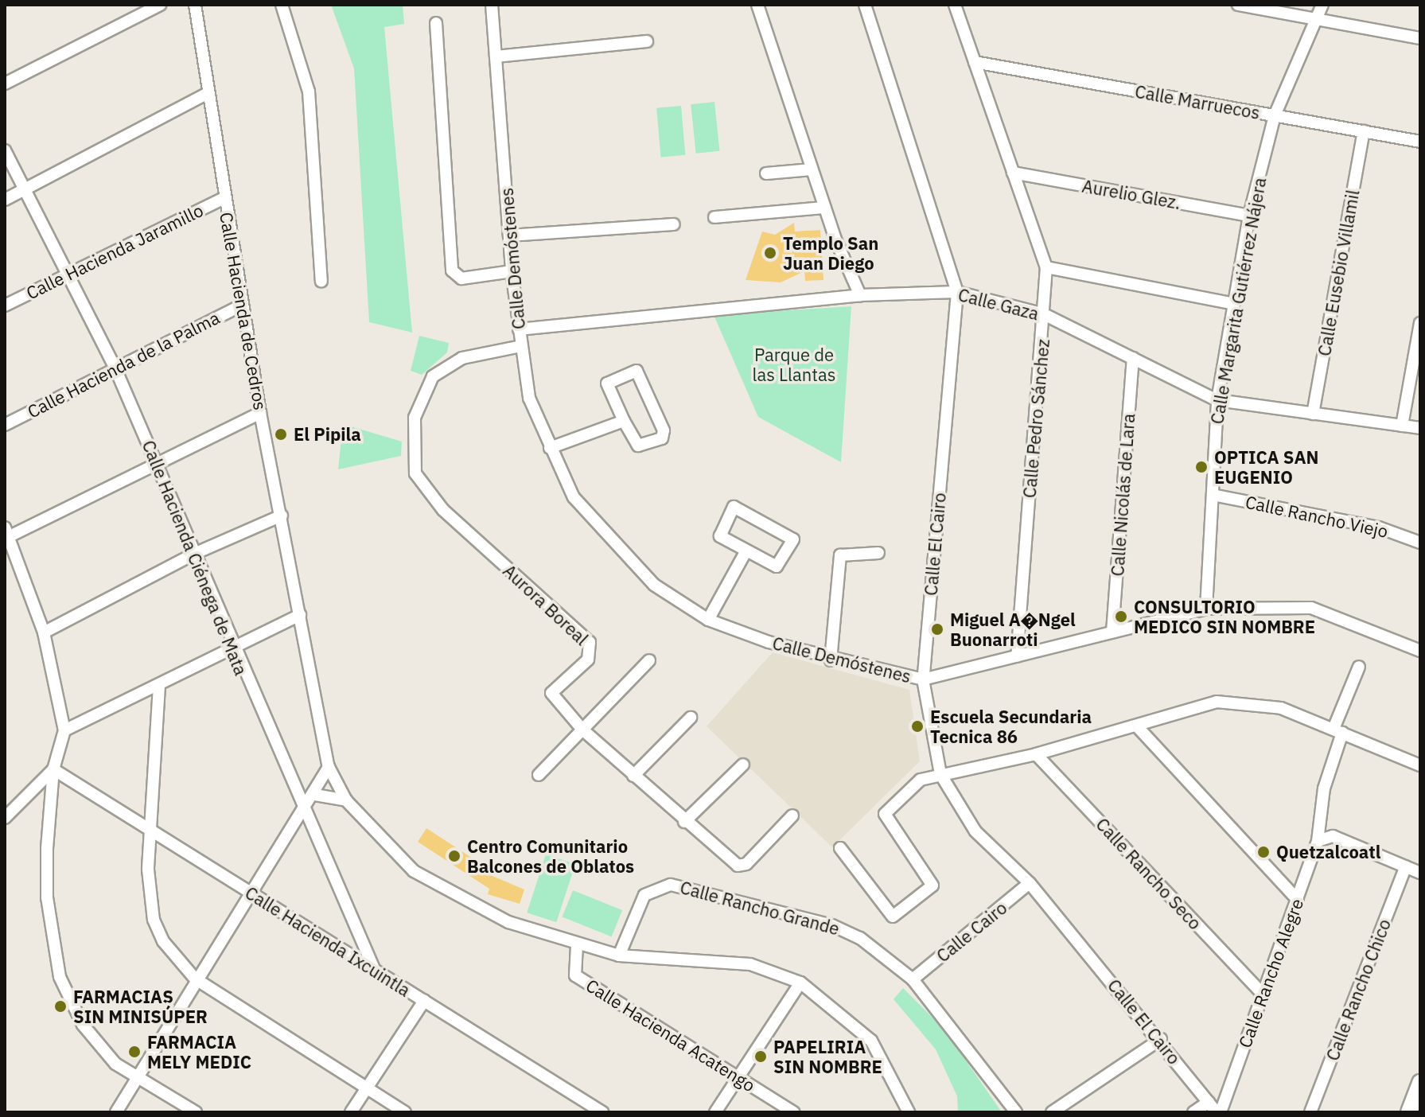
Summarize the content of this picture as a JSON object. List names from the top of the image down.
{
  "streets": {
    "street": [
      "Calle Marruecos",
      "Aurelio Glez.",
      "Calle Hacienda Jaramillo",
      "Calle Demóstenes",
      "Calle Eusebio Villamil",
      "Calle Margarita Gutiérrez Nájera",
      "Calle Gaza",
      "Calle Hacienda de Cedros",
      "Calle Hacienda de la Palma",
      "Calle Pedro Sánchez",
      "Calle Nicolás de Lara",
      "Calle Rancho Viejo",
      "Calle El Cairo",
      "Calle Hacienda Ciénega de Mata",
      "Aurora Boreal",
      "Calle Rancho Seco",
      "Calle Rancho Grande",
      "Calle Cairo",
      "Calle Hacienda Ixcuintla",
      "Calle Rancho Alegre",
      "Calle Rancho Chico",
      "Calle Hacienda Acatengo"
    ]
  },
  "crossings": [
    ["Calle Marruecos", "Calle Eusebio Villamil"],
    ["Calle Marruecos", "Calle Margarita Gutiérrez Nájera"],
    ["Calle Marruecos", "Calle Pedro Sánchez"],
    ["Aurelio Glez.", "Calle Margarita Gutiérrez Nájera"],
    ["Aurelio Glez.", "Calle Pedro Sánchez"],
    ["Calle Hacienda Jaramillo", "Calle Hacienda de Cedros"],
    ["Calle Hacienda Jaramillo", "Calle Hacienda Ciénega de Mata"],
    ["Calle Demóstenes", "Calle Margarita Gutiérrez Nájera"],
    ["Calle Demóstenes", "Calle Gaza"],
    ["Calle Demóstenes", "Calle Pedro Sánchez"],
    ["Calle Demóstenes", "Calle Nicolás de Lara"],
    ["Calle Demóstenes", "Calle El Cairo"],
    ["Calle Demóstenes", "Aurora Boreal"],
    ["Calle Eusebio Villamil", "Calle Gaza"],
    ["Calle Margarita Gutiérrez Nájera", "Calle Gaza"],
    ["Calle Margarita Gutiérrez Nájera", "Calle Rancho Viejo"],
    ["Calle Gaza", "Calle Pedro Sánchez"],
    ["Calle Gaza", "Calle Nicolás de Lara"],
    ["Calle Gaza", "Calle El Cairo"],
    ["Calle Hacienda de Cedros", "Calle Hacienda de la Palma"],
    ["Calle Hacienda de Cedros", "Calle Rancho Grande"],
    ["Calle Hacienda de Cedros", "Calle Hacienda Acatengo"],
    ["Calle Hacienda de la Palma", "Calle Hacienda Ciénega de Mata"],
    ["Calle El Cairo", "Calle Cairo"],
    ["Calle El Cairo", "Calle Rancho Alegre"],
    ["Calle Hacienda Ciénega de Mata", "Calle Hacienda Ixcuintla"],
    ["Calle Rancho Seco", "Calle Rancho Alegre"],
    ["Calle Rancho Grande", "Calle Cairo"]
  ],
  "parks": ["Parque de las Llantas"],
  "places": [
    "Templo San Juan Diego",
    "El Pipila",
    "OPTICA SAN EUGENIO",
    "CONSULTORIO MEDICO SIN NOMBRE",
    "Miguel A�Ngel Buonarroti",
    "Escuela Secundaria Tecnica 86",
    "Quetzalcoatl",
    "Centro Comunitario Balcones de Oblatos",
    "FARMACIAS SIN MINISÚPER",
    "FARMACIA MELY MEDIC",
    "PAPELIRIA SIN NOMBRE"
  ]
}
